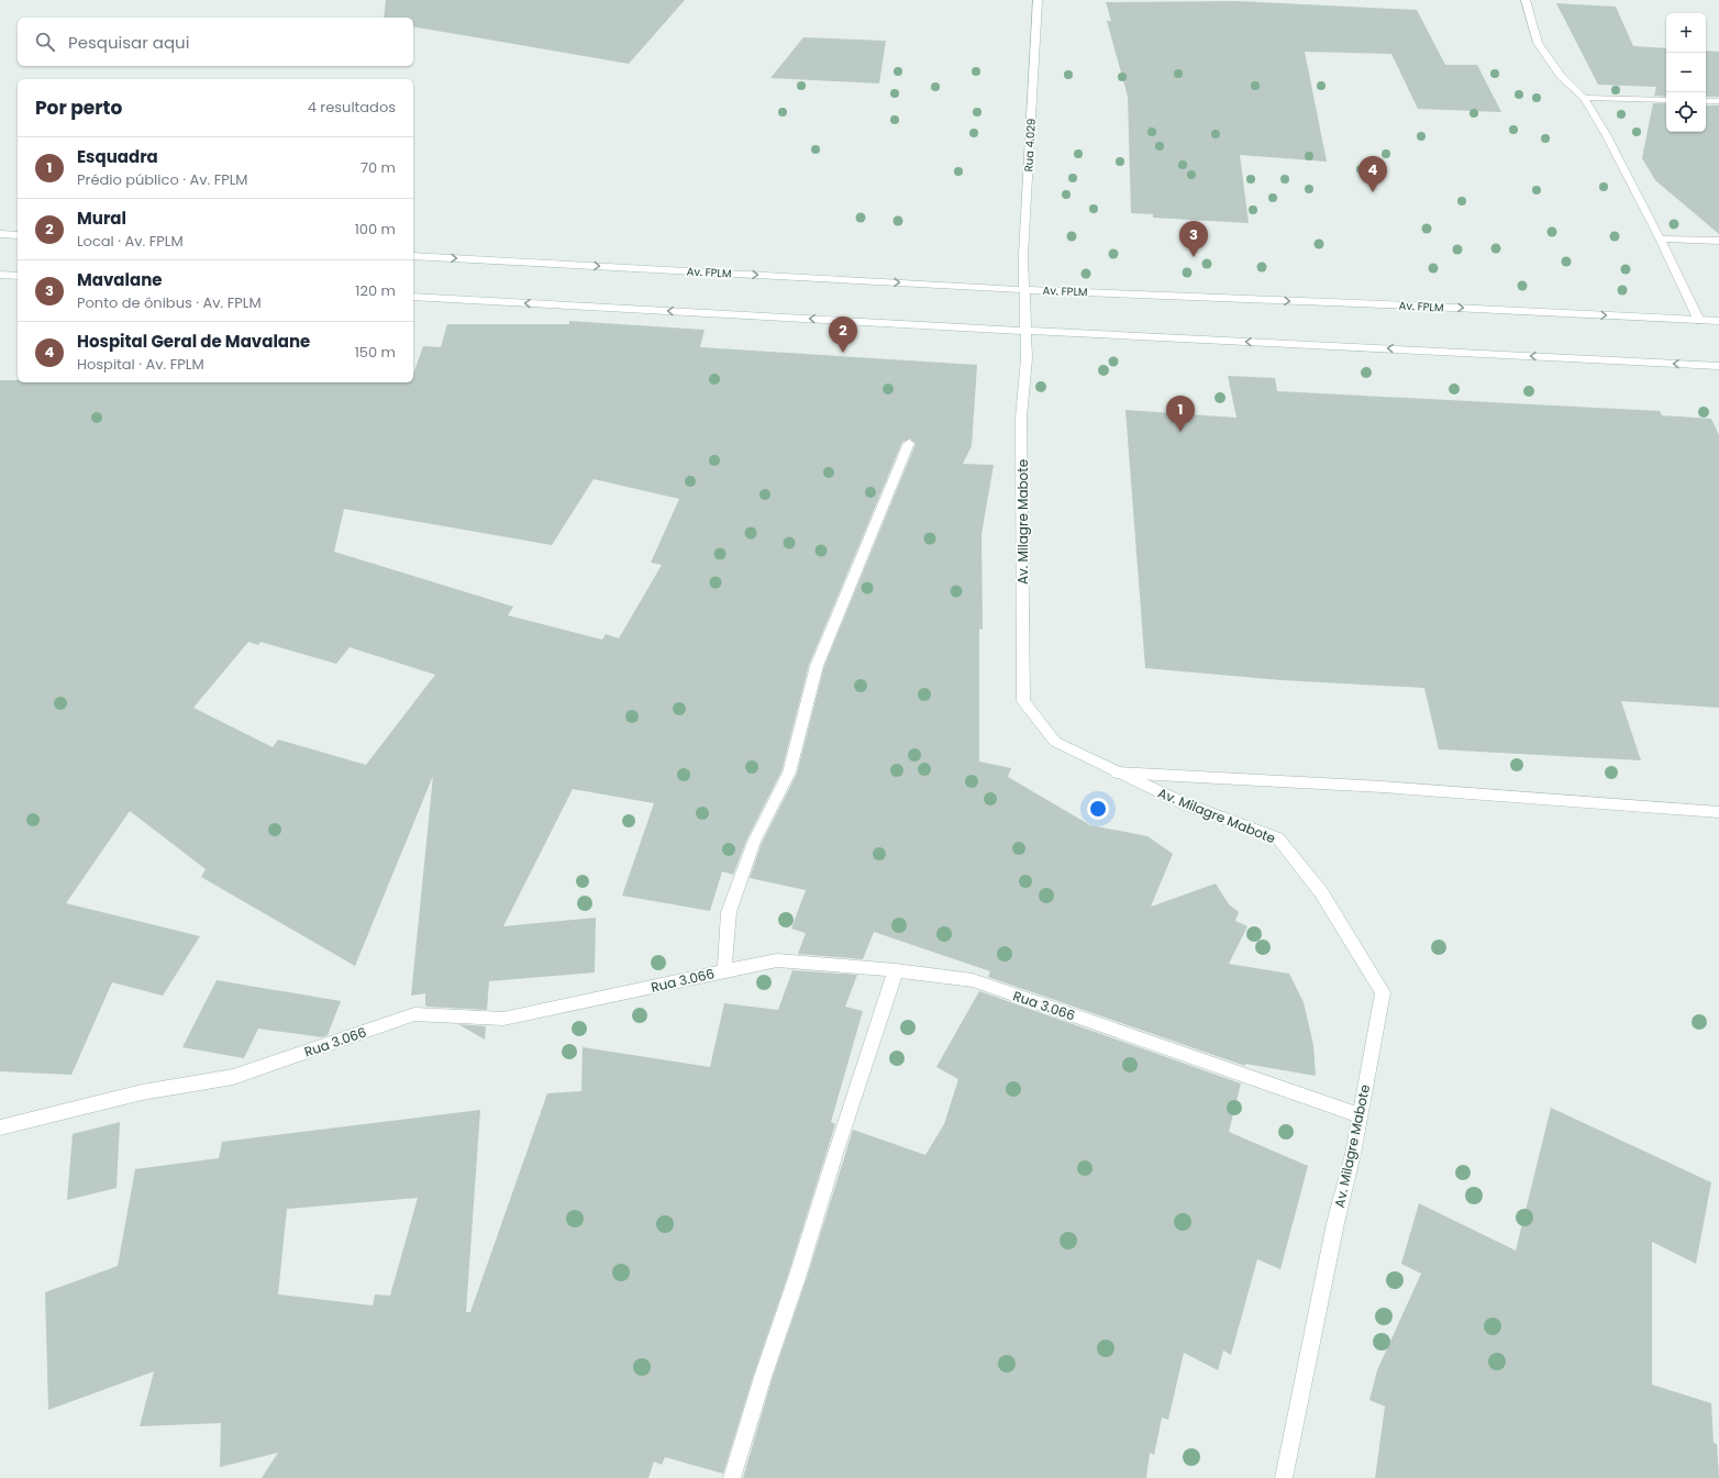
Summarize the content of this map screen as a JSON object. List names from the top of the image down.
{
  "streets": {
    "street": [
      "Rua 4.029",
      "Av. FPLM",
      "Av. Milagre Mabote",
      "Rua 3.066"
    ]
  },
  "crossings": [
    ["Rua 4.029", "Av. FPLM"],
    ["Rua 4.029", "Av. Milagre Mabote"],
    ["Av. FPLM", "Av. Milagre Mabote"],
    ["Av. Milagre Mabote", "Rua 3.066"]
  ],
  "page": {
    "map_buttons": ["+", "−"],
    "search": "Pesquisar aqui",
    "heading": ["Por perto", "4 resultados"],
    "list": [
      {
        "mark": "1",
        "name": "Esquadra",
        "note": "Prédio público · Av. FPLM",
        "value": "70 m"
      },
      {
        "mark": "2",
        "name": "Mural",
        "note": "Local · Av. FPLM",
        "value": "100 m"
      },
      {
        "mark": "3",
        "name": "Mavalane",
        "note": "Ponto de ônibus · Av. FPLM",
        "value": "120 m"
      },
      {
        "mark": "4",
        "name": "Hospital Geral de Mavalane",
        "note": "Hospital · Av. FPLM",
        "value": "150 m"
      }
    ],
    "pins": [
      "4",
      "3",
      "2",
      "1"
    ]
  }
}
